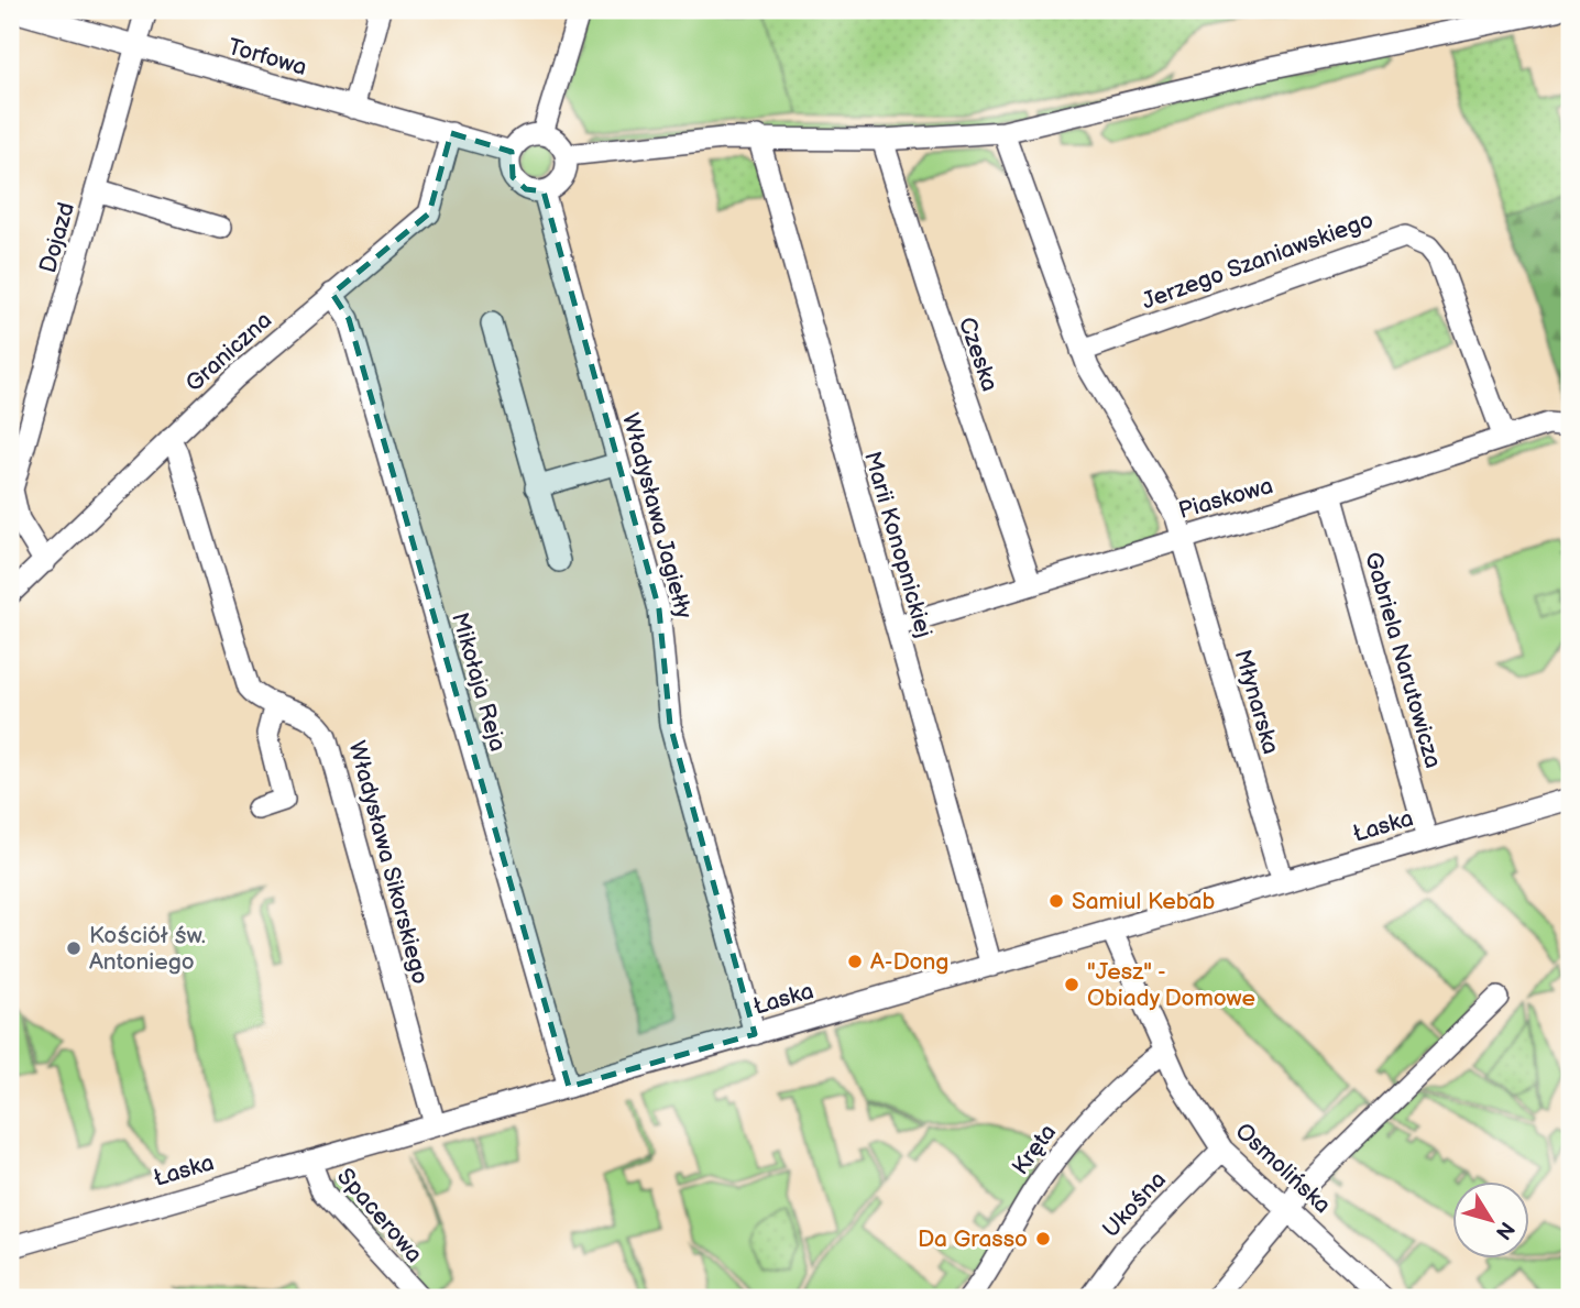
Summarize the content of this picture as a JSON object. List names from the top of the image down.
{
  "streets": {
    "street": [
      "Torfowa",
      "Dojazd",
      "Jerzego Szaniawskiego",
      "Graniczna",
      "Czeska",
      "Piaskowa",
      "Władysława Jagiełły",
      "Marii Konopnickiej",
      "Gabriela Narutowicza",
      "Mikołaja Reja",
      "Młynarska",
      "Łaska",
      "Władysława Sikorskiego",
      "Kręta",
      "Osmolińska",
      "Ukośna",
      "Spacerowa"
    ]
  },
  "crossings": [
    ["Torfowa", "Dojazd"],
    ["Torfowa", "Graniczna"],
    ["Torfowa", "Władysława Jagiełły"],
    ["Dojazd", "Graniczna"],
    ["Jerzego Szaniawskiego", "Piaskowa"],
    ["Jerzego Szaniawskiego", "Młynarska"],
    ["Graniczna", "Mikołaja Reja"],
    ["Graniczna", "Władysława Sikorskiego"],
    ["Czeska", "Piaskowa"],
    ["Piaskowa", "Marii Konopnickiej"],
    ["Piaskowa", "Gabriela Narutowicza"],
    ["Piaskowa", "Młynarska"],
    ["Władysława Jagiełły", "Łaska"],
    ["Marii Konopnickiej", "Łaska"],
    ["Gabriela Narutowicza", "Łaska"],
    ["Mikołaja Reja", "Łaska"],
    ["Młynarska", "Łaska"],
    ["Łaska", "Władysława Sikorskiego"],
    ["Łaska", "Osmolińska"],
    ["Łaska", "Spacerowa"],
    ["Kręta", "Osmolińska"],
    ["Osmolińska", "Ukośna"]
  ],
  "places": [
    "Samiul Kebab",
    "Kościół św. Antoniego",
    "A-Dong",
    "\"Jesz\" - Obiady Domowe",
    "Da Grasso"
  ],
  "north": "bottom right"
}
